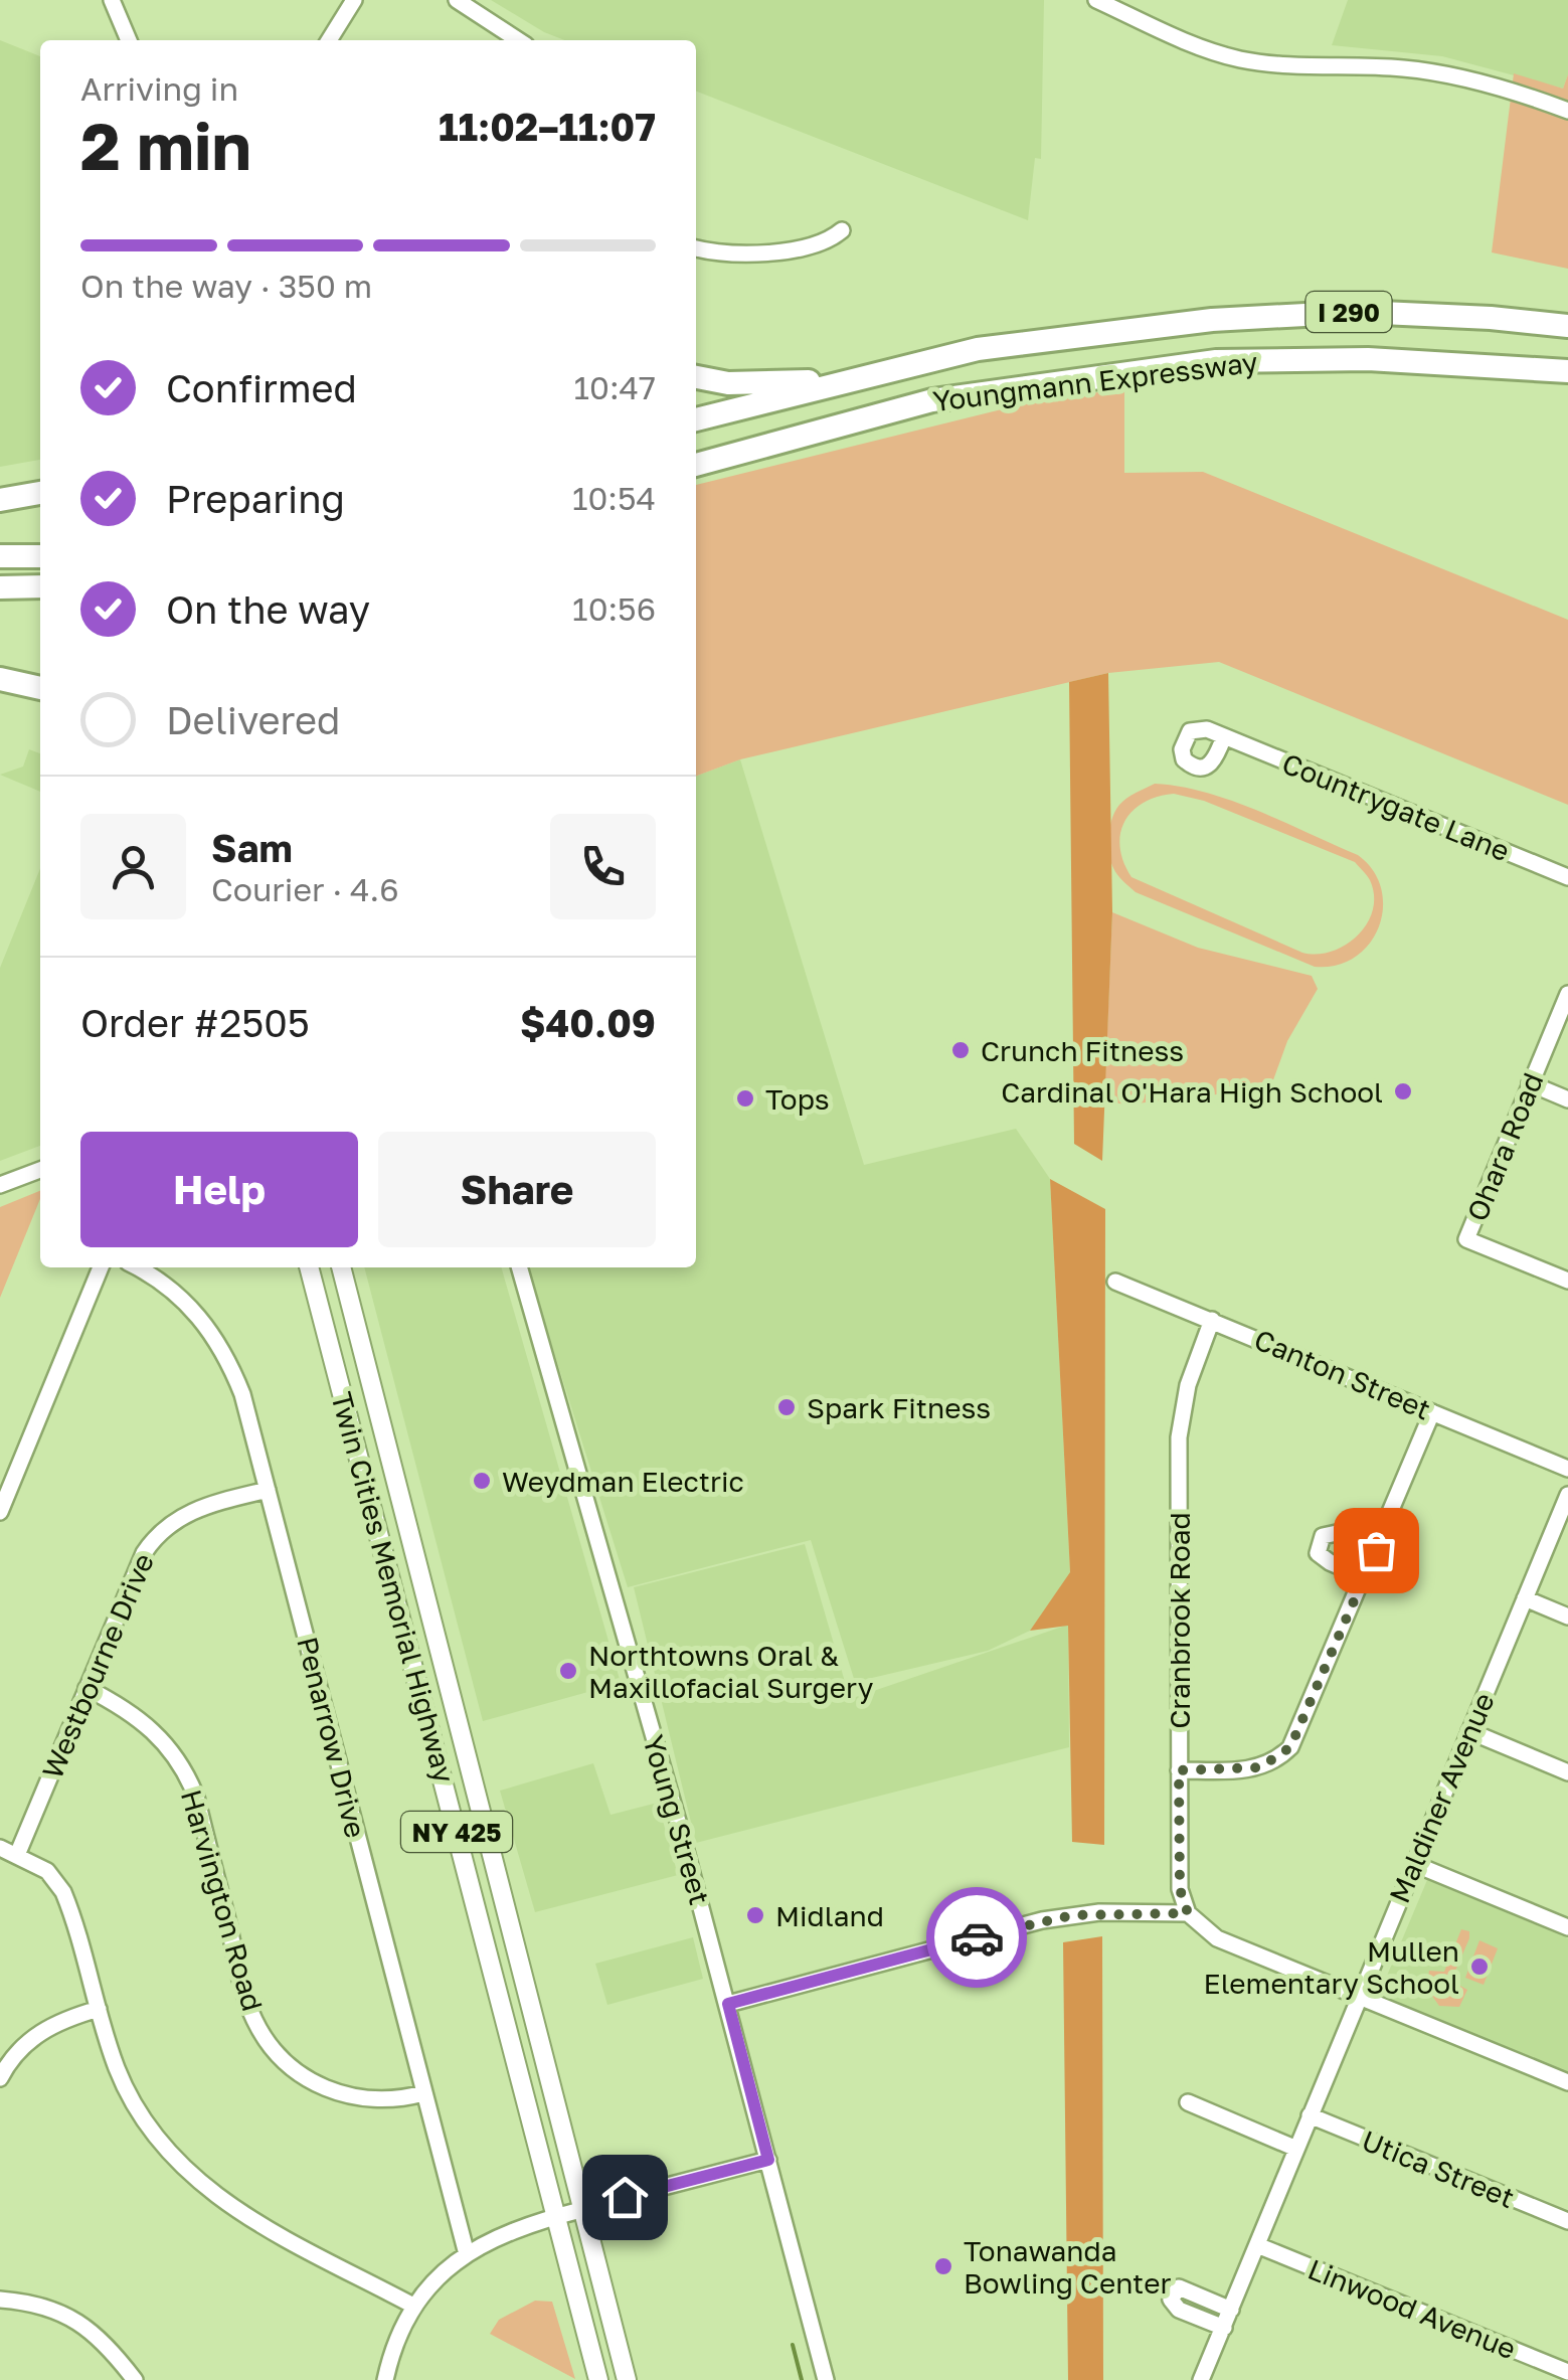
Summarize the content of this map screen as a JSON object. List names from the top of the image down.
{
  "streets": {
    "highway": ["I 290", "Youngmann Expressway"],
    "main road": ["Twin Cities Memorial Highway", "NY 425"],
    "street": [
      "Countrygate Lane",
      "Ohara Road",
      "Canton Street",
      "Cranbrook Road",
      "Westbourne Drive",
      "Penarrow Drive",
      "Maldiner Avenue",
      "Young Street",
      "Harvington Road",
      "Utica Street",
      "Linwood Avenue"
    ]
  },
  "crossings": [
    ["Canton Street", "Cranbrook Road"],
    ["Westbourne Drive", "Penarrow Drive"],
    ["Westbourne Drive", "Harvington Road"],
    ["Penarrow Drive", "Harvington Road"],
    ["Maldiner Avenue", "Utica Street"],
    ["Maldiner Avenue", "Linwood Avenue"]
  ],
  "places": [
    "Crunch Fitness",
    "Cardinal O'Hara High School",
    "Tops",
    "Spark Fitness",
    "Weydman Electric",
    "Northtowns Oral & Maxillofacial Surgery",
    "Midland",
    "Mullen Elementary School",
    "Tonawanda Bowling Center"
  ],
  "page": {
    "heading": ["2 min", "Arriving in", "11:02–11:07"],
    "panel": [
      "Sam",
      "Courier · 4.6",
      "Order #2505",
      "$40.09"
    ],
    "bar": "On the way · 350 m",
    "list": [
      ["Confirmed", "10:47"],
      ["Preparing", "10:54"],
      ["On the way", "10:56"],
      "Delivered"
    ],
    "buttons": ["Help", "Share"]
  }
}
